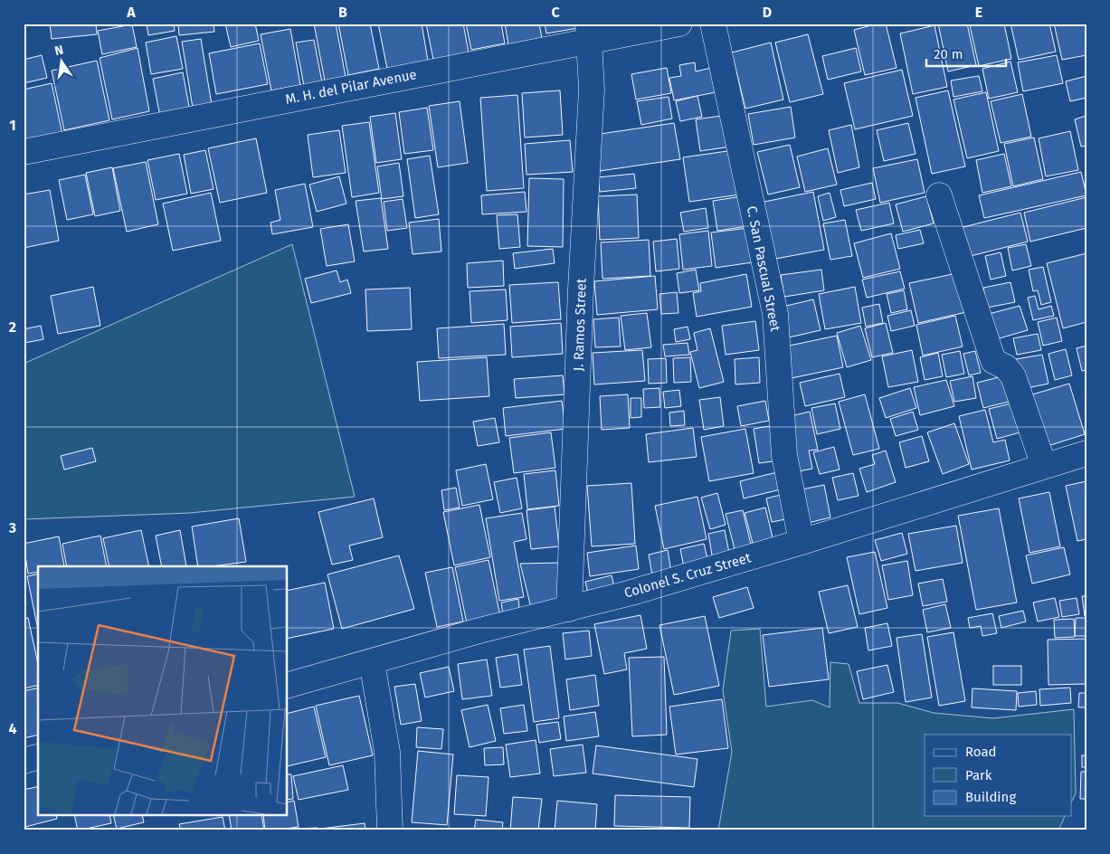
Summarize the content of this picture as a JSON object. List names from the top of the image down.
{
  "streets": {
    "street": [
      "M. H. del Pilar Avenue",
      "C. San Pascual Street",
      "J. Ramos Street",
      "Colonel S. Cruz Street"
    ]
  },
  "crossings": [
    ["M. H. del Pilar Avenue", "J. Ramos Street"],
    ["C. San Pascual Street", "Colonel S. Cruz Street"],
    ["J. Ramos Street", "Colonel S. Cruz Street"]
  ],
  "legend": ["Road", "Park", "Building"],
  "scale_bar": "20 m",
  "north": "top",
  "grid": {
    "columns": [
      "A",
      "B",
      "C",
      "D",
      "E"
    ],
    "rows": [
      "1",
      "2",
      "3",
      "4"
    ]
  }
}
